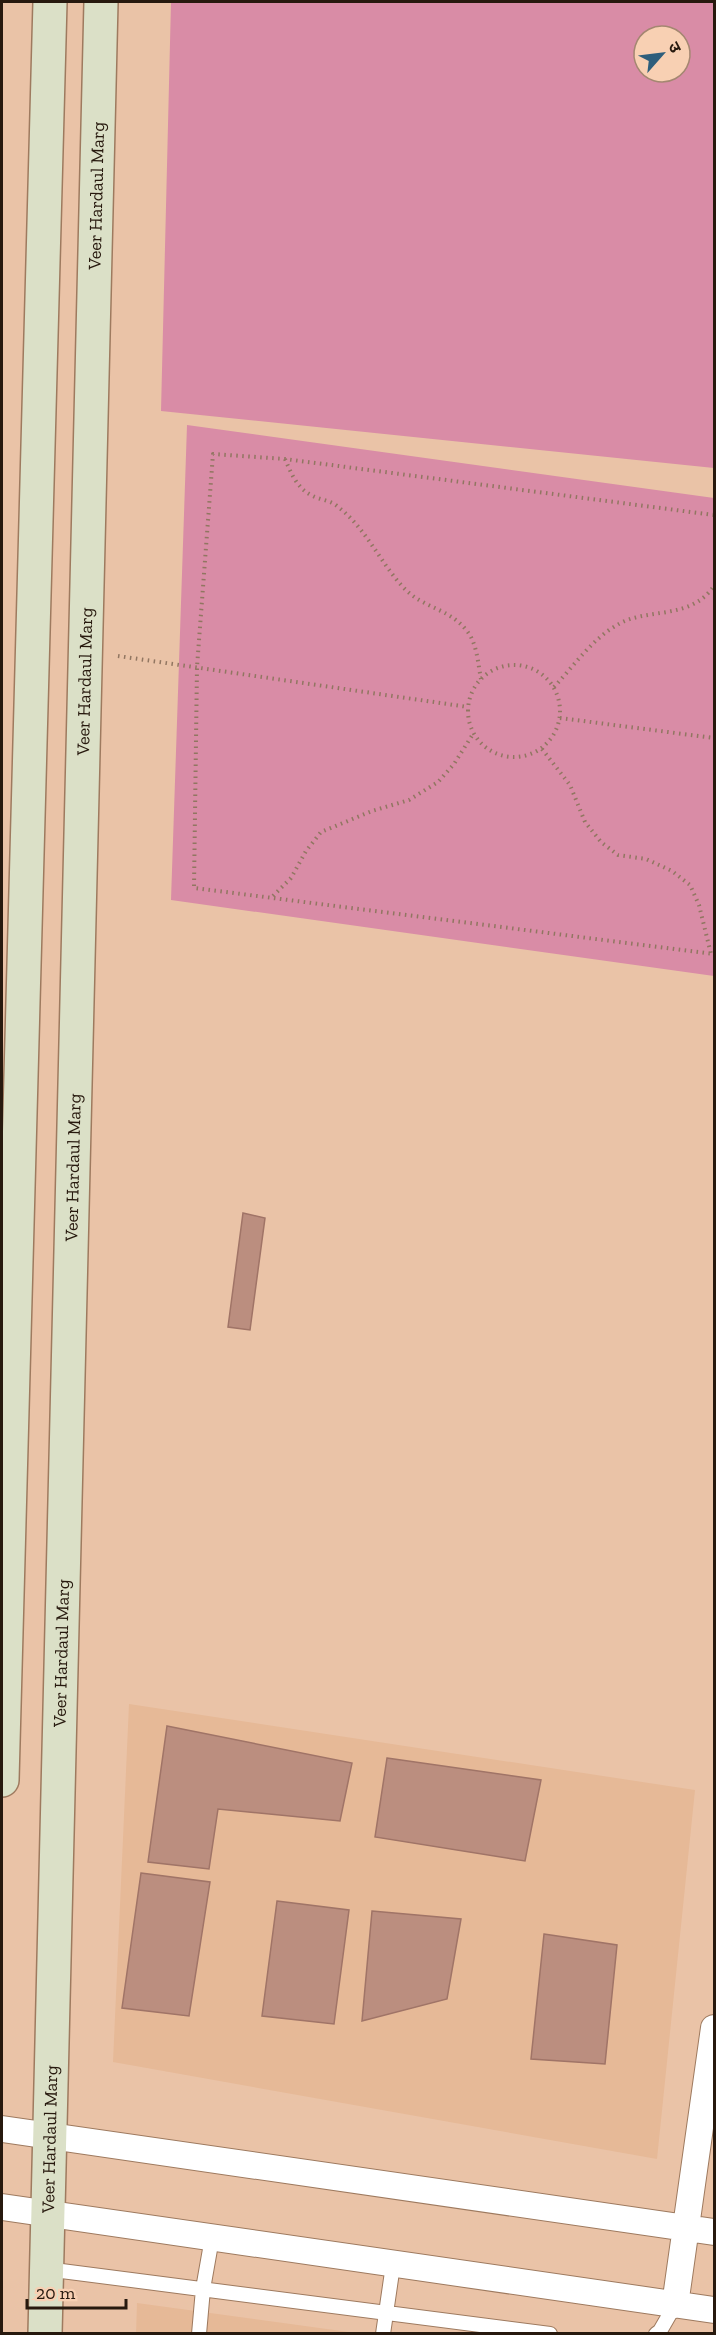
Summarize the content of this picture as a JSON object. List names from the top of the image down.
{
  "streets": {
    "street": ["Veer Hardaul Marg"]
  },
  "scale_bar": "20 m",
  "north": "top right"
}
